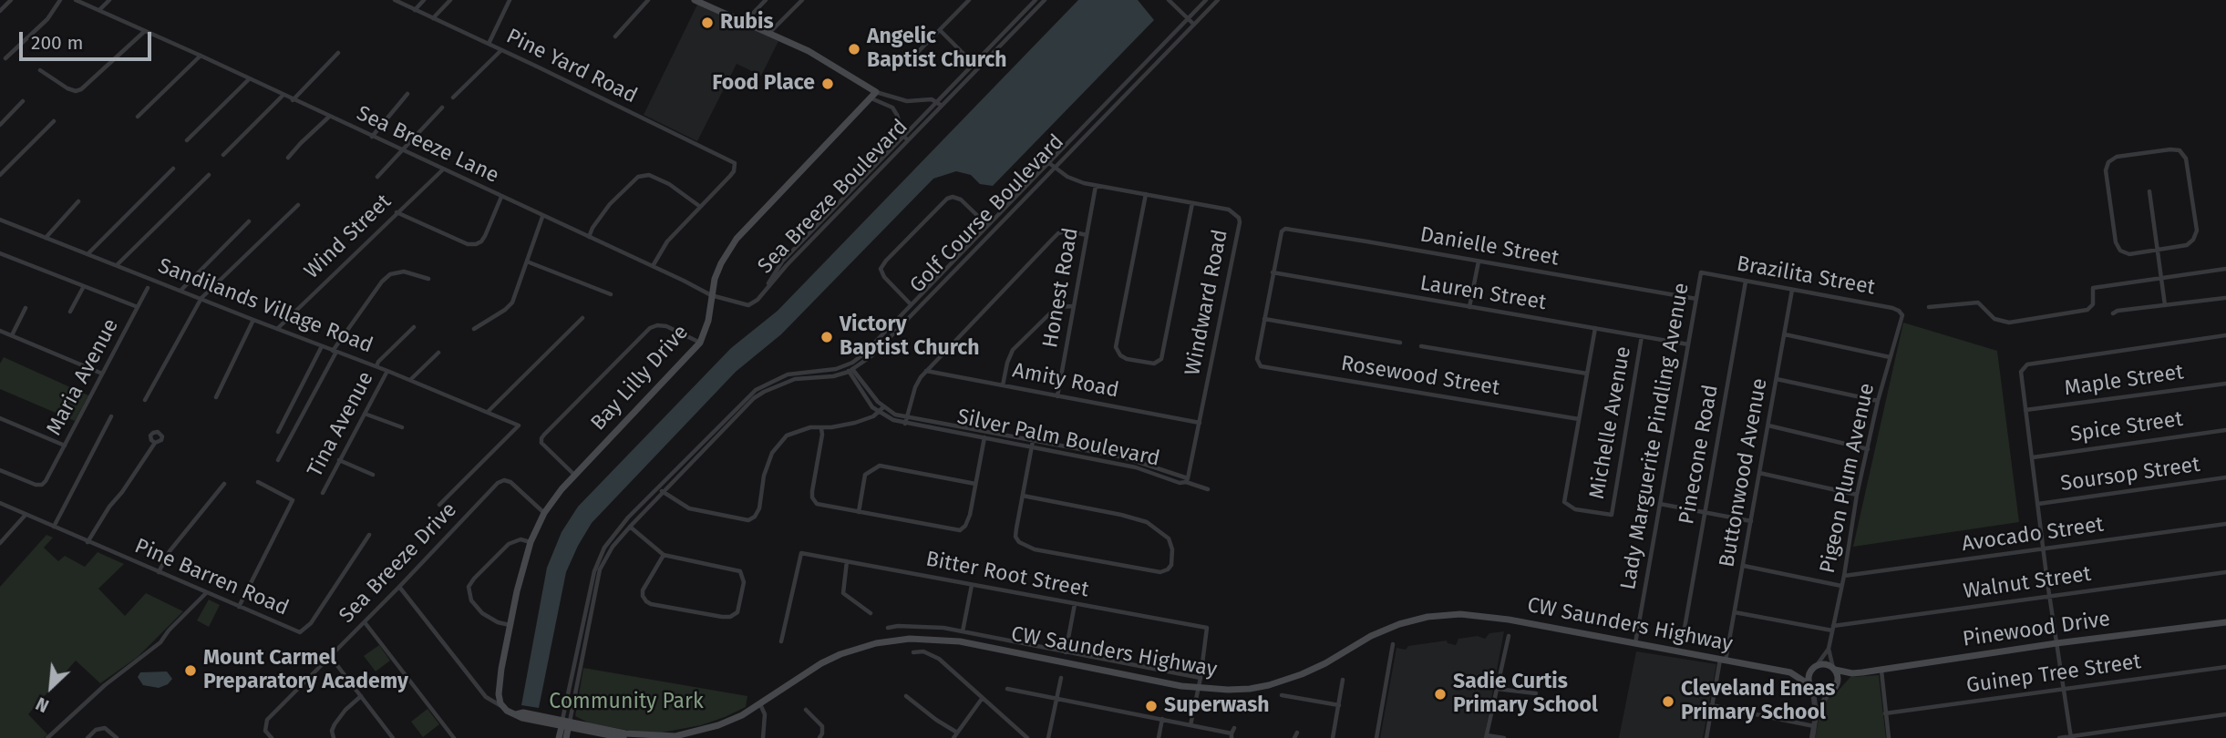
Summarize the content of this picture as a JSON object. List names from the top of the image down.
{
  "streets": {
    "main road": ["Bay Lilly Drive", "CW Saunders Highway", "Pinewood Drive"],
    "street": [
      "Pine Yard Road",
      "Sea Breeze Lane",
      "Sea Breeze Boulevard",
      "Golf Course Boulevard",
      "Wind Street",
      "Danielle Street",
      "Brazilita Street",
      "Honest Road",
      "Lauren Street",
      "Windward Road",
      "Sandilands Village Road",
      "Rosewood Street",
      "Maria Avenue",
      "Amity Road",
      "Maple Street",
      "Michelle Avenue",
      "Tina Avenue",
      "Spice Street",
      "Lady Marguerite Pindling Avenue",
      "Silver Palm Boulevard",
      "Pinecone Road",
      "Buttonwood Avenue",
      "Soursop Street",
      "Pigeon Plum Avenue",
      "Avocado Street",
      "Sea Breeze Drive",
      "Bitter Root Street",
      "Pine Barren Road",
      "Walnut Street",
      "Guinep Tree Street"
    ]
  },
  "crossings": [
    ["Sea Breeze Lane", "Sea Breeze Boulevard"],
    ["Sea Breeze Lane", "Wind Street"],
    ["Sea Breeze Lane", "Bay Lilly Drive"],
    ["Sea Breeze Boulevard", "Bay Lilly Drive"],
    ["Golf Course Boulevard", "Windward Road"],
    ["Golf Course Boulevard", "Silver Palm Boulevard"],
    ["Golf Course Boulevard", "CW Saunders Highway"],
    ["Wind Street", "Sandilands Village Road"],
    ["Danielle Street", "Lauren Street"],
    ["Danielle Street", "Lady Marguerite Pindling Avenue"],
    ["Brazilita Street", "Lady Marguerite Pindling Avenue"],
    ["Brazilita Street", "Pinecone Road"],
    ["Brazilita Street", "Buttonwood Avenue"],
    ["Brazilita Street", "Pigeon Plum Avenue"],
    ["Honest Road", "Windward Road"],
    ["Honest Road", "Amity Road"],
    ["Lauren Street", "Michelle Avenue"],
    ["Lauren Street", "Lady Marguerite Pindling Avenue"],
    ["Windward Road", "Amity Road"],
    ["Windward Road", "Silver Palm Boulevard"],
    ["Sandilands Village Road", "Tina Avenue"],
    ["Rosewood Street", "Michelle Avenue"],
    ["Bay Lilly Drive", "Sea Breeze Drive"],
    ["Bay Lilly Drive", "CW Saunders Highway"],
    ["Lady Marguerite Pindling Avenue", "CW Saunders Highway"],
    ["Buttonwood Avenue", "Walnut Street"],
    ["Buttonwood Avenue", "CW Saunders Highway"],
    ["Pigeon Plum Avenue", "Avocado Street"],
    ["Pigeon Plum Avenue", "Walnut Street"],
    ["Pigeon Plum Avenue", "CW Saunders Highway"],
    ["Pigeon Plum Avenue", "Pinewood Drive"],
    ["CW Saunders Highway", "Pinewood Drive"]
  ],
  "parks": ["Community Park"],
  "places": [
    "Rubis",
    "Angelic Baptist Church",
    "Food Place",
    "Victory Baptist Church",
    "Mount Carmel Preparatory Academy",
    "Sadie Curtis Primary School",
    "Cleveland Eneas Primary School",
    "Superwash"
  ],
  "scale_bar": "200 m",
  "north": "bottom left"
}
